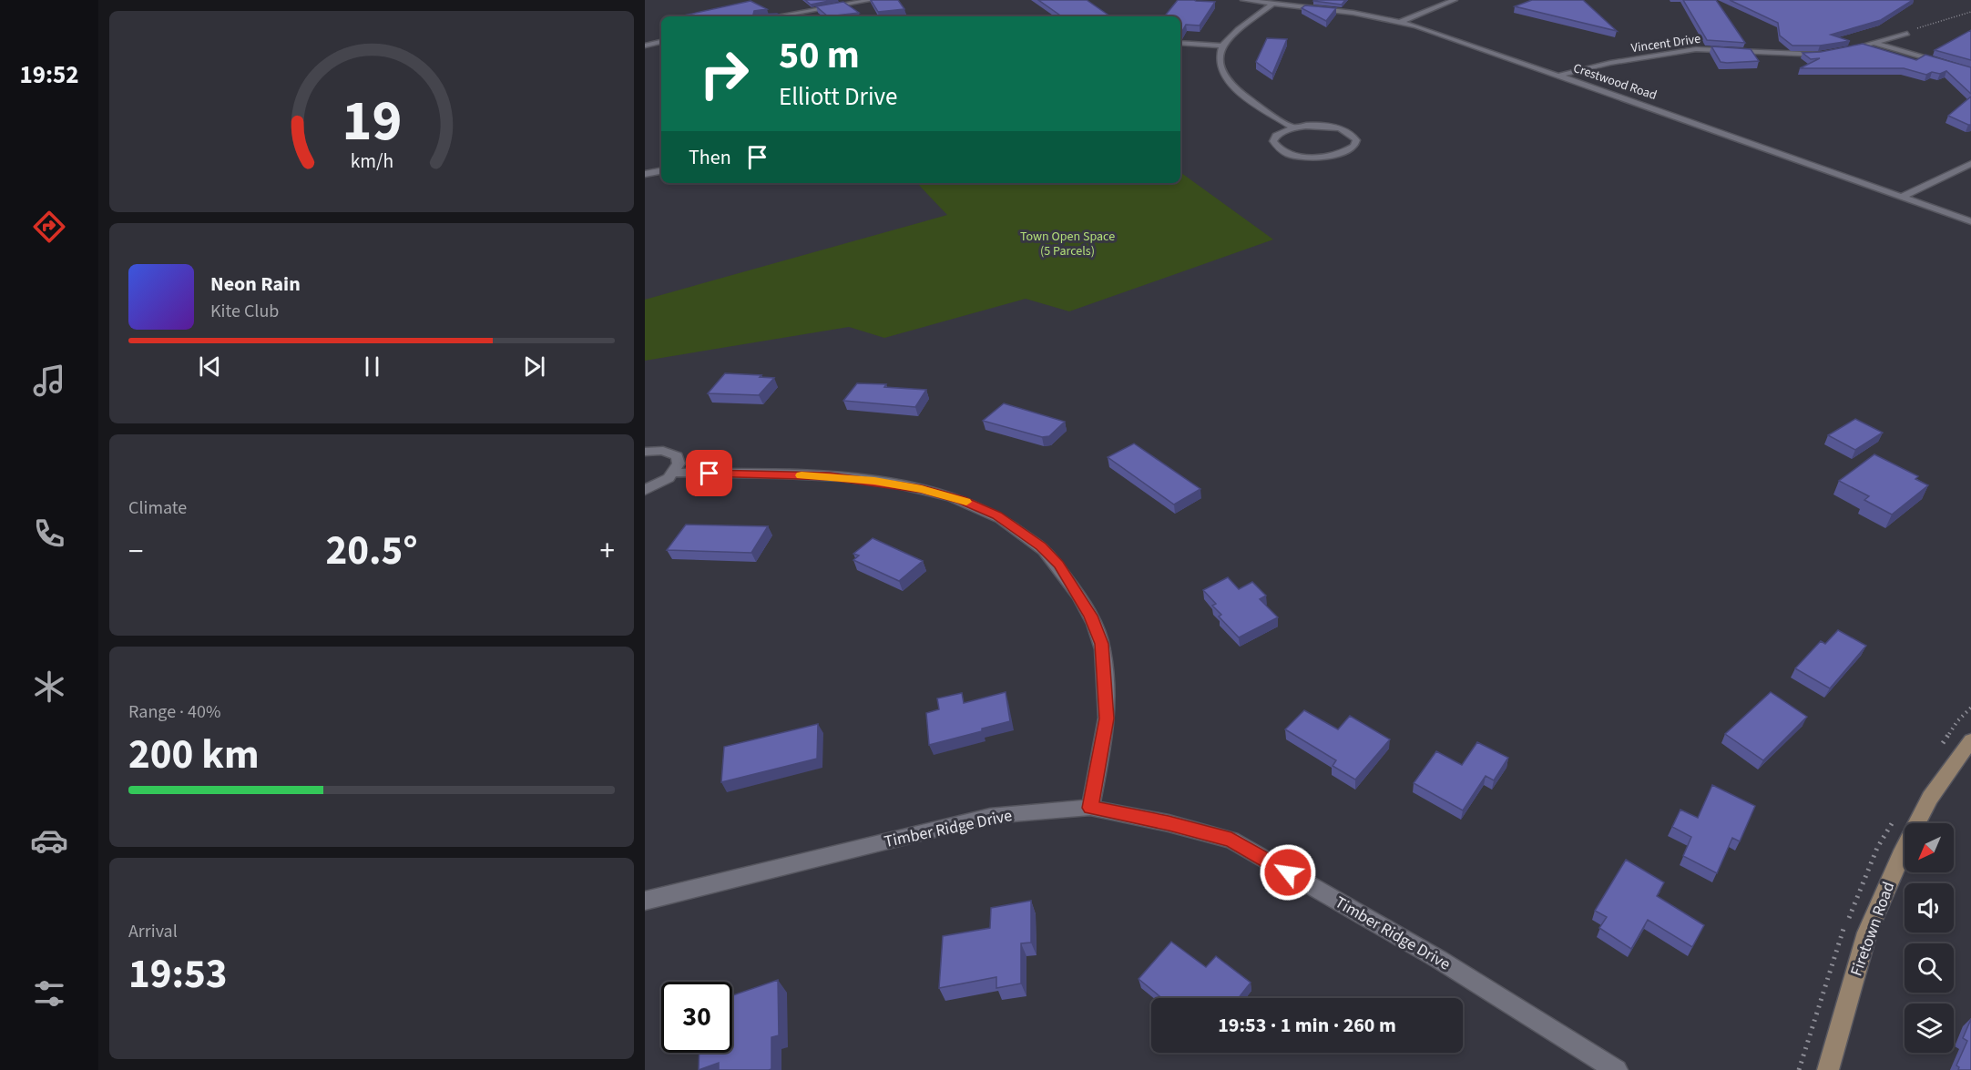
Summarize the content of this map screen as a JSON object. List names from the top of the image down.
{
  "streets": {
    "street": [
      "Vincent Drive",
      "Crestwood Road",
      "Timber Ridge Drive",
      "Firetown Road"
    ]
  },
  "crossings": [
    ["Vincent Drive", "Crestwood Road"]
  ],
  "parks": ["Town Open Space (5 Parcels)"],
  "north": "bottom left",
  "page": {
    "tabs": "19:52",
    "turn": ["50 m", "Elliott Drive"],
    "then": "Then",
    "song": ["Neon Rain", "Kite Club"],
    "tile": [
      "Climate",
      ["Range · 40%", "200 km"],
      ["Arrival", "19:53"]
    ],
    "heat": ["−", "20.5°", "+"],
    "limit": "30",
    "trip": "19:53 · 1 min · 260 m",
    "gauge": ["19", "km/h"]
  }
}
